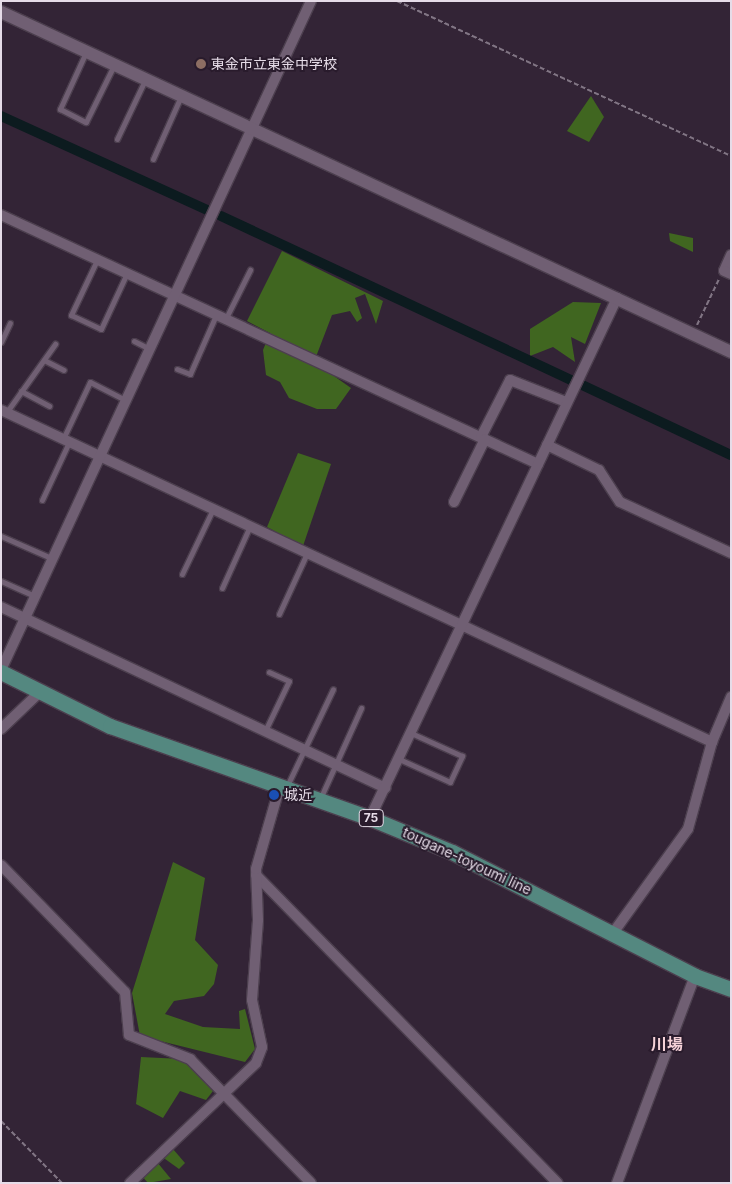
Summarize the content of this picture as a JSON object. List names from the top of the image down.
{
  "streets": {
    "main road": ["75", "tougane-toyoumi line"]
  },
  "districts": ["川場"],
  "places": ["東金市立東金中学校", "城近"]
}
